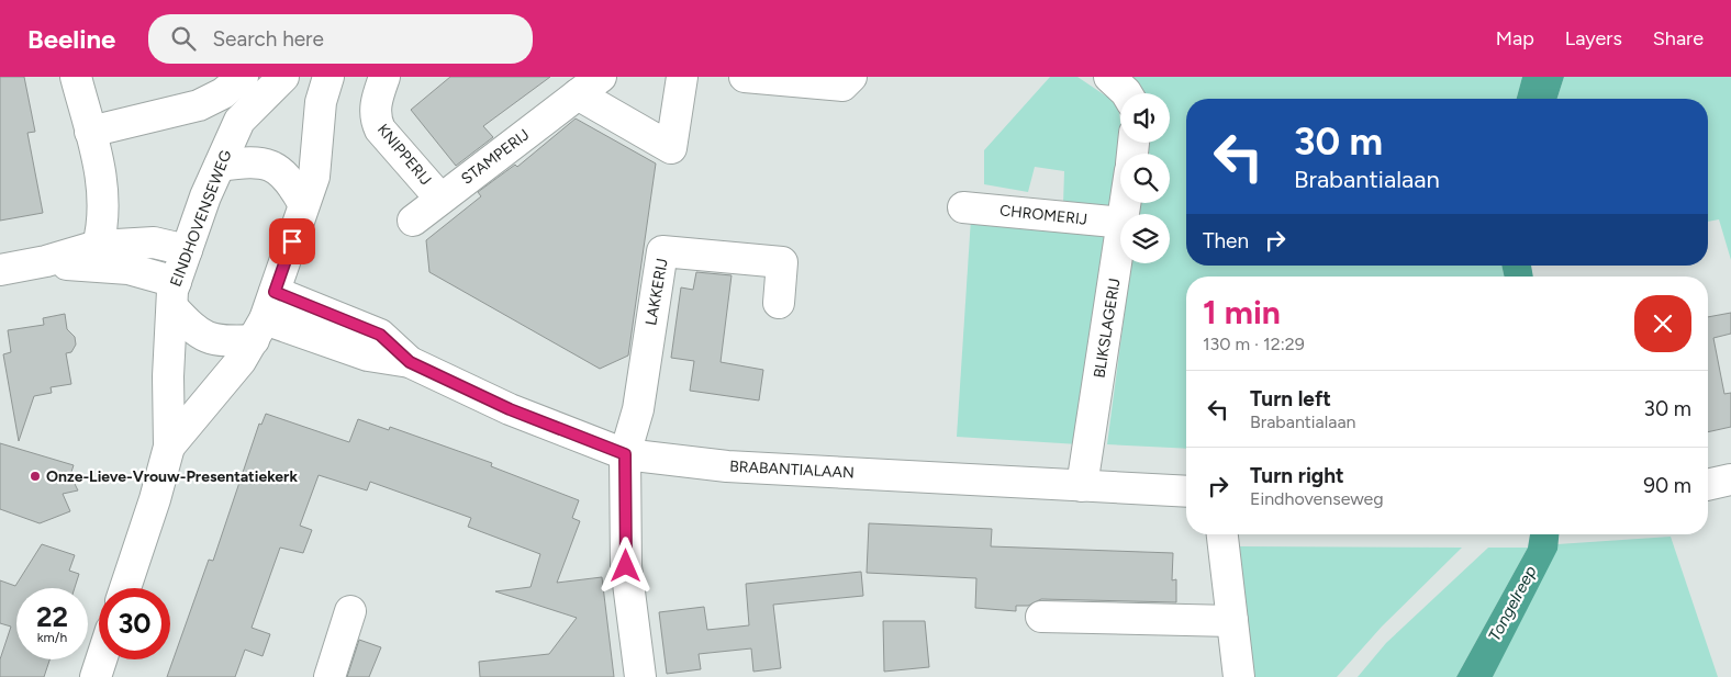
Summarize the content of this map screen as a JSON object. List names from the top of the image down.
{
  "streets": {
    "street": [
      "KNIPPERIJ",
      "STAMPERIJ",
      "CHROMERIJ",
      "EINDHOVENSEWEG",
      "LAKKERIJ",
      "BLIKSLAGERIJ",
      "BRABANTIALAAN"
    ]
  },
  "crossings": [
    ["KNIPPERIJ", "STAMPERIJ"],
    ["EINDHOVENSEWEG", "BRABANTIALAAN"],
    ["LAKKERIJ", "BRABANTIALAAN"],
    ["BLIKSLAGERIJ", "BRABANTIALAAN"]
  ],
  "water": ["Tongelreep"],
  "places": ["Onze-Lieve-Vrouw-Presentatiekerk"],
  "page": {
    "header": "Beeline",
    "search": "Search here",
    "nav": ["Map", "Layers", "Share"],
    "turn": ["30 m", "Brabantialaan"],
    "then": "Then",
    "heading": ["1 min", "130 m · 12:29"],
    "list": [
      {
        "name": "Turn left",
        "note": "Brabantialaan",
        "value": "30 m"
      },
      {
        "name": "Turn right",
        "note": "Eindhovenseweg",
        "value": "90 m"
      }
    ],
    "speed": "22 km/h",
    "limit": "30"
  }
}
